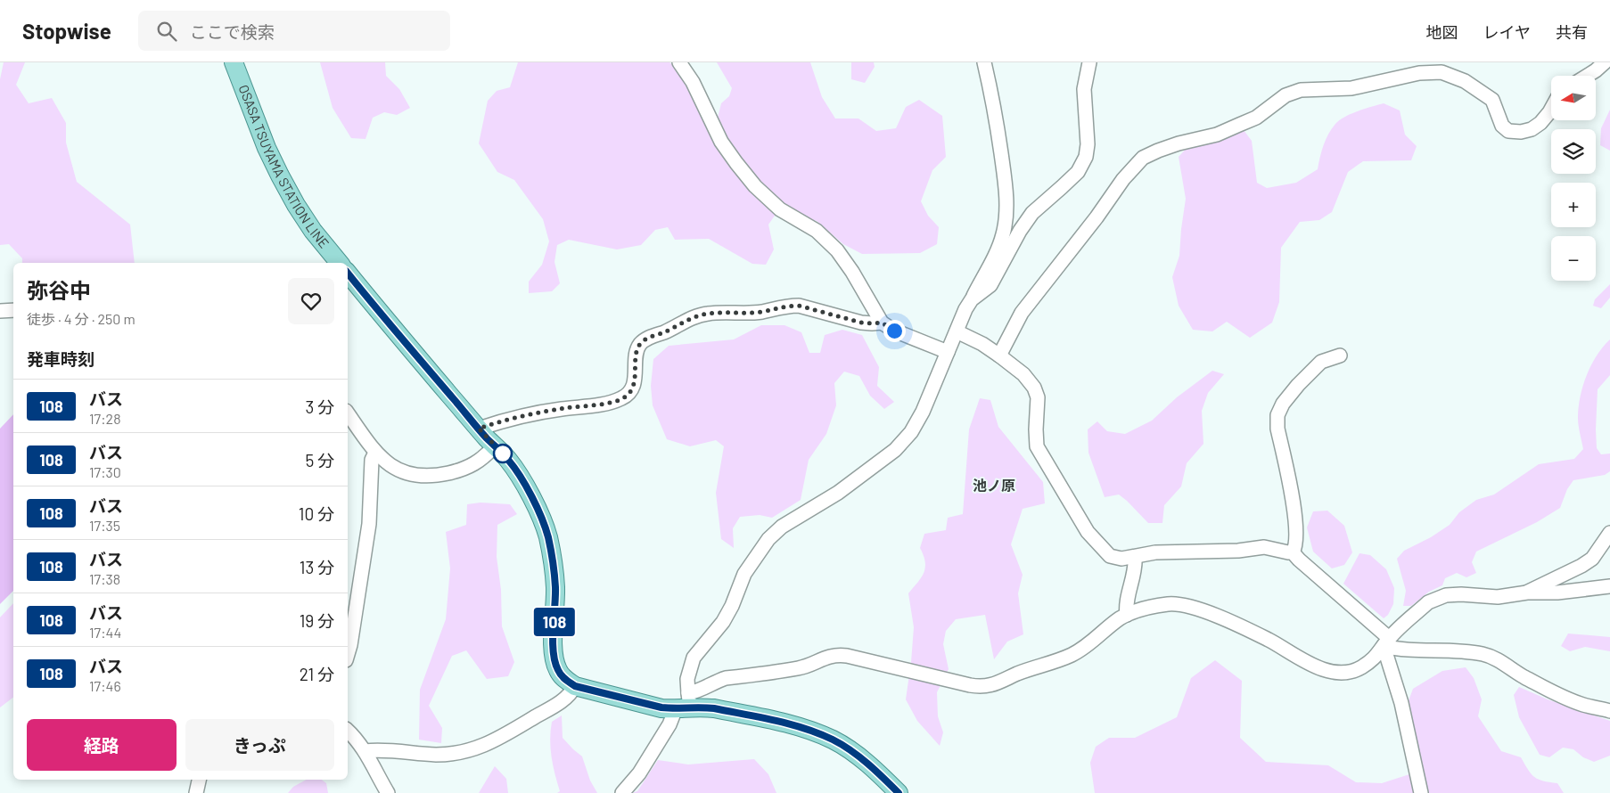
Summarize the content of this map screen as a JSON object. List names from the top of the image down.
{
  "streets": {
    "main road": ["OSASA TSUYAMA STATION LINE"]
  },
  "districts": ["池ノ原"],
  "lines": ["bus line 108"],
  "north": "left",
  "page": {
    "header": "Stopwise",
    "search": "ここで検索",
    "nav": ["地図", "レイヤ", "共有"],
    "on_map": "108",
    "map_buttons": ["+", "−"],
    "heading": [
      ["弥谷中", "徒歩 · 4 分 · 250 m"],
      "発車時刻"
    ],
    "list": [
      {
        "mark": "108",
        "name": "バス",
        "note": "17:28",
        "value": "3 分"
      },
      {
        "mark": "108",
        "name": "バス",
        "note": "17:30",
        "value": "5 分"
      },
      {
        "mark": "108",
        "name": "バス",
        "note": "17:35",
        "value": "10 分"
      },
      {
        "mark": "108",
        "name": "バス",
        "note": "17:38",
        "value": "13 分"
      },
      {
        "mark": "108",
        "name": "バス",
        "note": "17:44",
        "value": "19 分"
      },
      {
        "mark": "108",
        "name": "バス",
        "note": "17:46",
        "value": "21 分"
      }
    ],
    "buttons": ["経路", "きっぷ"]
  }
}
